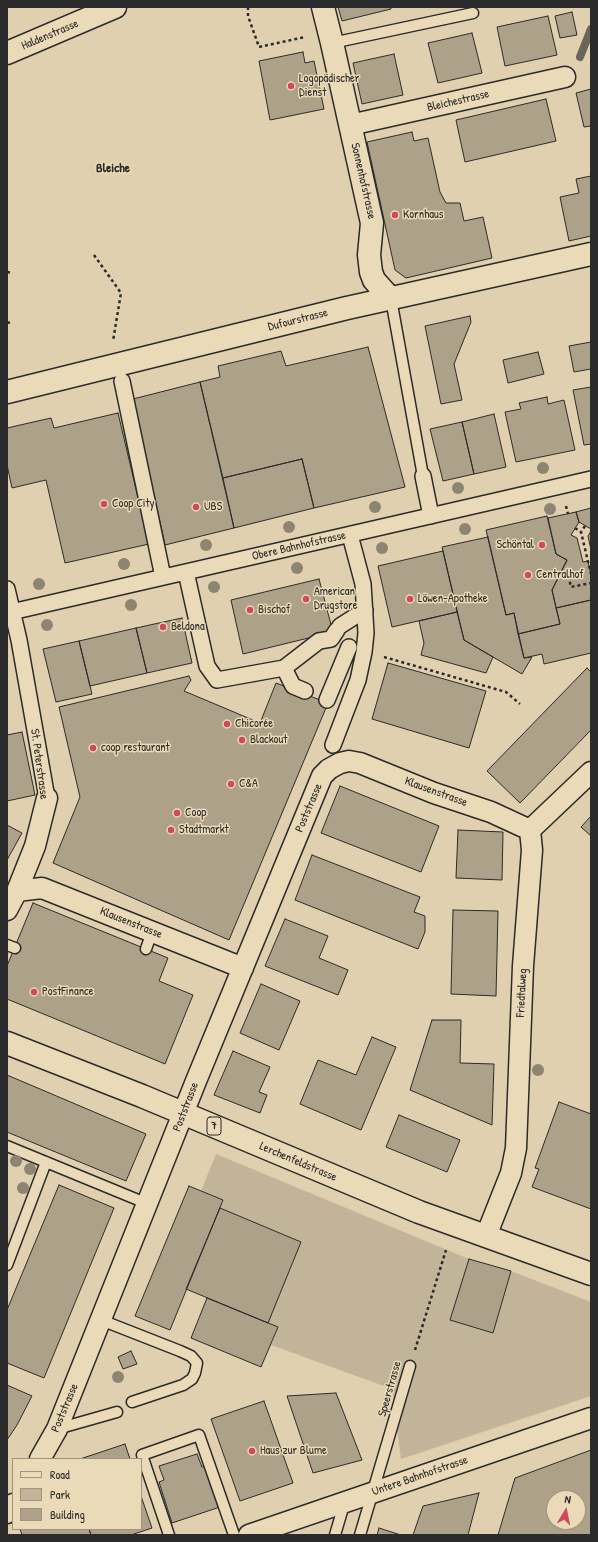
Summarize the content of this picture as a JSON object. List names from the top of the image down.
{
  "streets": {
    "street": [
      "Haldenstrasse",
      "Bleichestrasse",
      "Sonnenhofstrasse",
      "Dufourstrasse",
      "Obere Bahnhofstrasse",
      "St. Peterstrasse",
      "Klausenstrasse",
      "Poststrasse",
      "Friedtalweg",
      "7",
      "Lerchenfeldstrasse",
      "Untere Bahnhofstrasse"
    ],
    "lane": ["Speerstrasse"]
  },
  "crossings": [
    ["Bleichestrasse", "Sonnenhofstrasse"],
    ["Sonnenhofstrasse", "Dufourstrasse"],
    ["Obere Bahnhofstrasse", "St. Peterstrasse"],
    ["St. Peterstrasse", "Klausenstrasse"],
    ["Klausenstrasse", "Poststrasse"],
    ["Klausenstrasse", "Friedtalweg"],
    ["Poststrasse", "Lerchenfeldstrasse"],
    ["Friedtalweg", "Lerchenfeldstrasse"],
    ["Speerstrasse", "Untere Bahnhofstrasse"]
  ],
  "districts": ["Bleiche"],
  "places": [
    "Logopädischer Dienst",
    "Kornhaus",
    "Coop City",
    "UBS",
    "Schöntal",
    "Centralhof",
    "American Drugstore",
    "Löwen-Apotheke",
    "Bischof",
    "Beldona",
    "Chicorée",
    "Blackout",
    "coop restaurant",
    "C&A",
    "Coop",
    "Stadtmarkt",
    "PostFinance",
    "Haus zur Blume"
  ],
  "legend": ["Road", "Park", "Building"],
  "north": "top"
}
